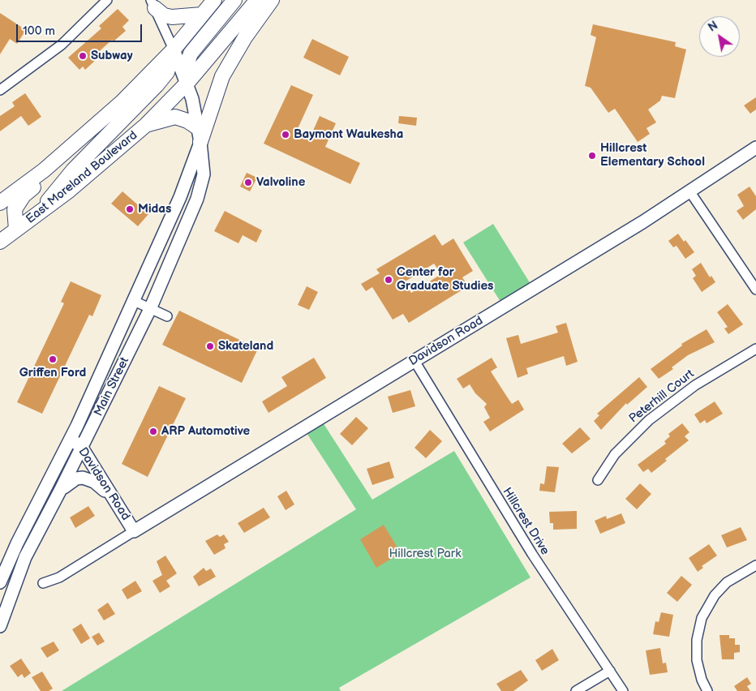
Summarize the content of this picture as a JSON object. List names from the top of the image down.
{
  "streets": {
    "main road": ["East Moreland Boulevard", "Davidson Road", "Main Street"],
    "street": ["Peterhill Court", "Hillcrest Drive"]
  },
  "crossings": [
    ["East Moreland Boulevard", "Main Street"],
    ["Davidson Road", "Main Street"],
    ["Davidson Road", "Hillcrest Drive"]
  ],
  "parks": ["Hillcrest Park"],
  "places": [
    "Subway",
    "Baymont Waukesha",
    "Hillcrest Elementary School",
    "Valvoline",
    "Midas",
    "Center for Graduate Studies",
    "Skateland",
    "Griffen Ford",
    "ARP Automotive"
  ],
  "scale_bar": "100 m",
  "north": "top left"
}
